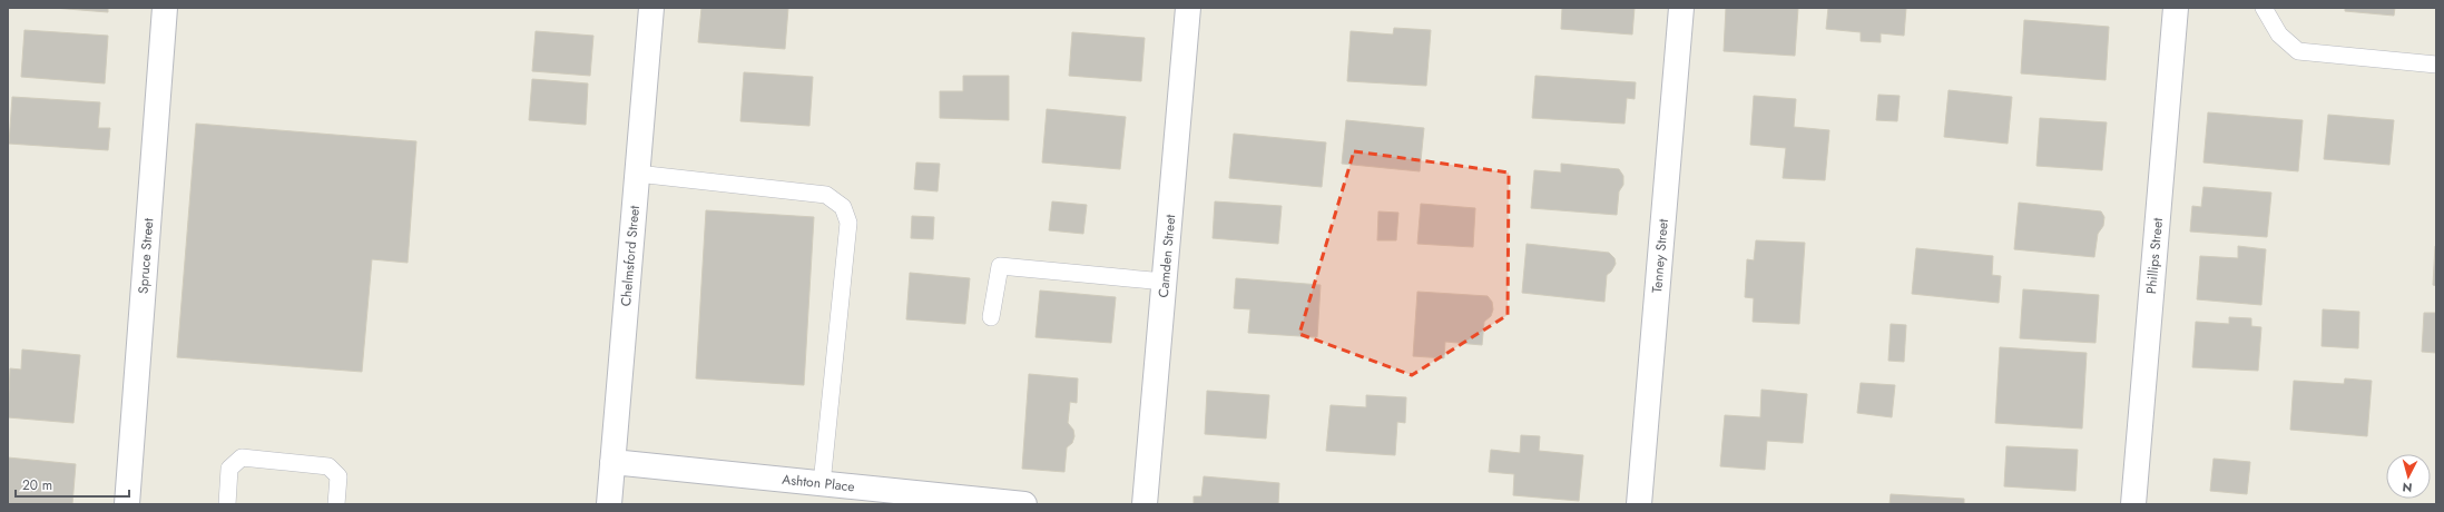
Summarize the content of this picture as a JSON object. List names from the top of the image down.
{
  "streets": {
    "street": [
      "Spruce Street",
      "Chelmsford Street",
      "Camden Street",
      "Tenney Street",
      "Phillips Street",
      "Ashton Place"
    ]
  },
  "crossings": [
    ["Chelmsford Street", "Ashton Place"]
  ],
  "scale_bar": "20 m",
  "north": "bottom"
}
